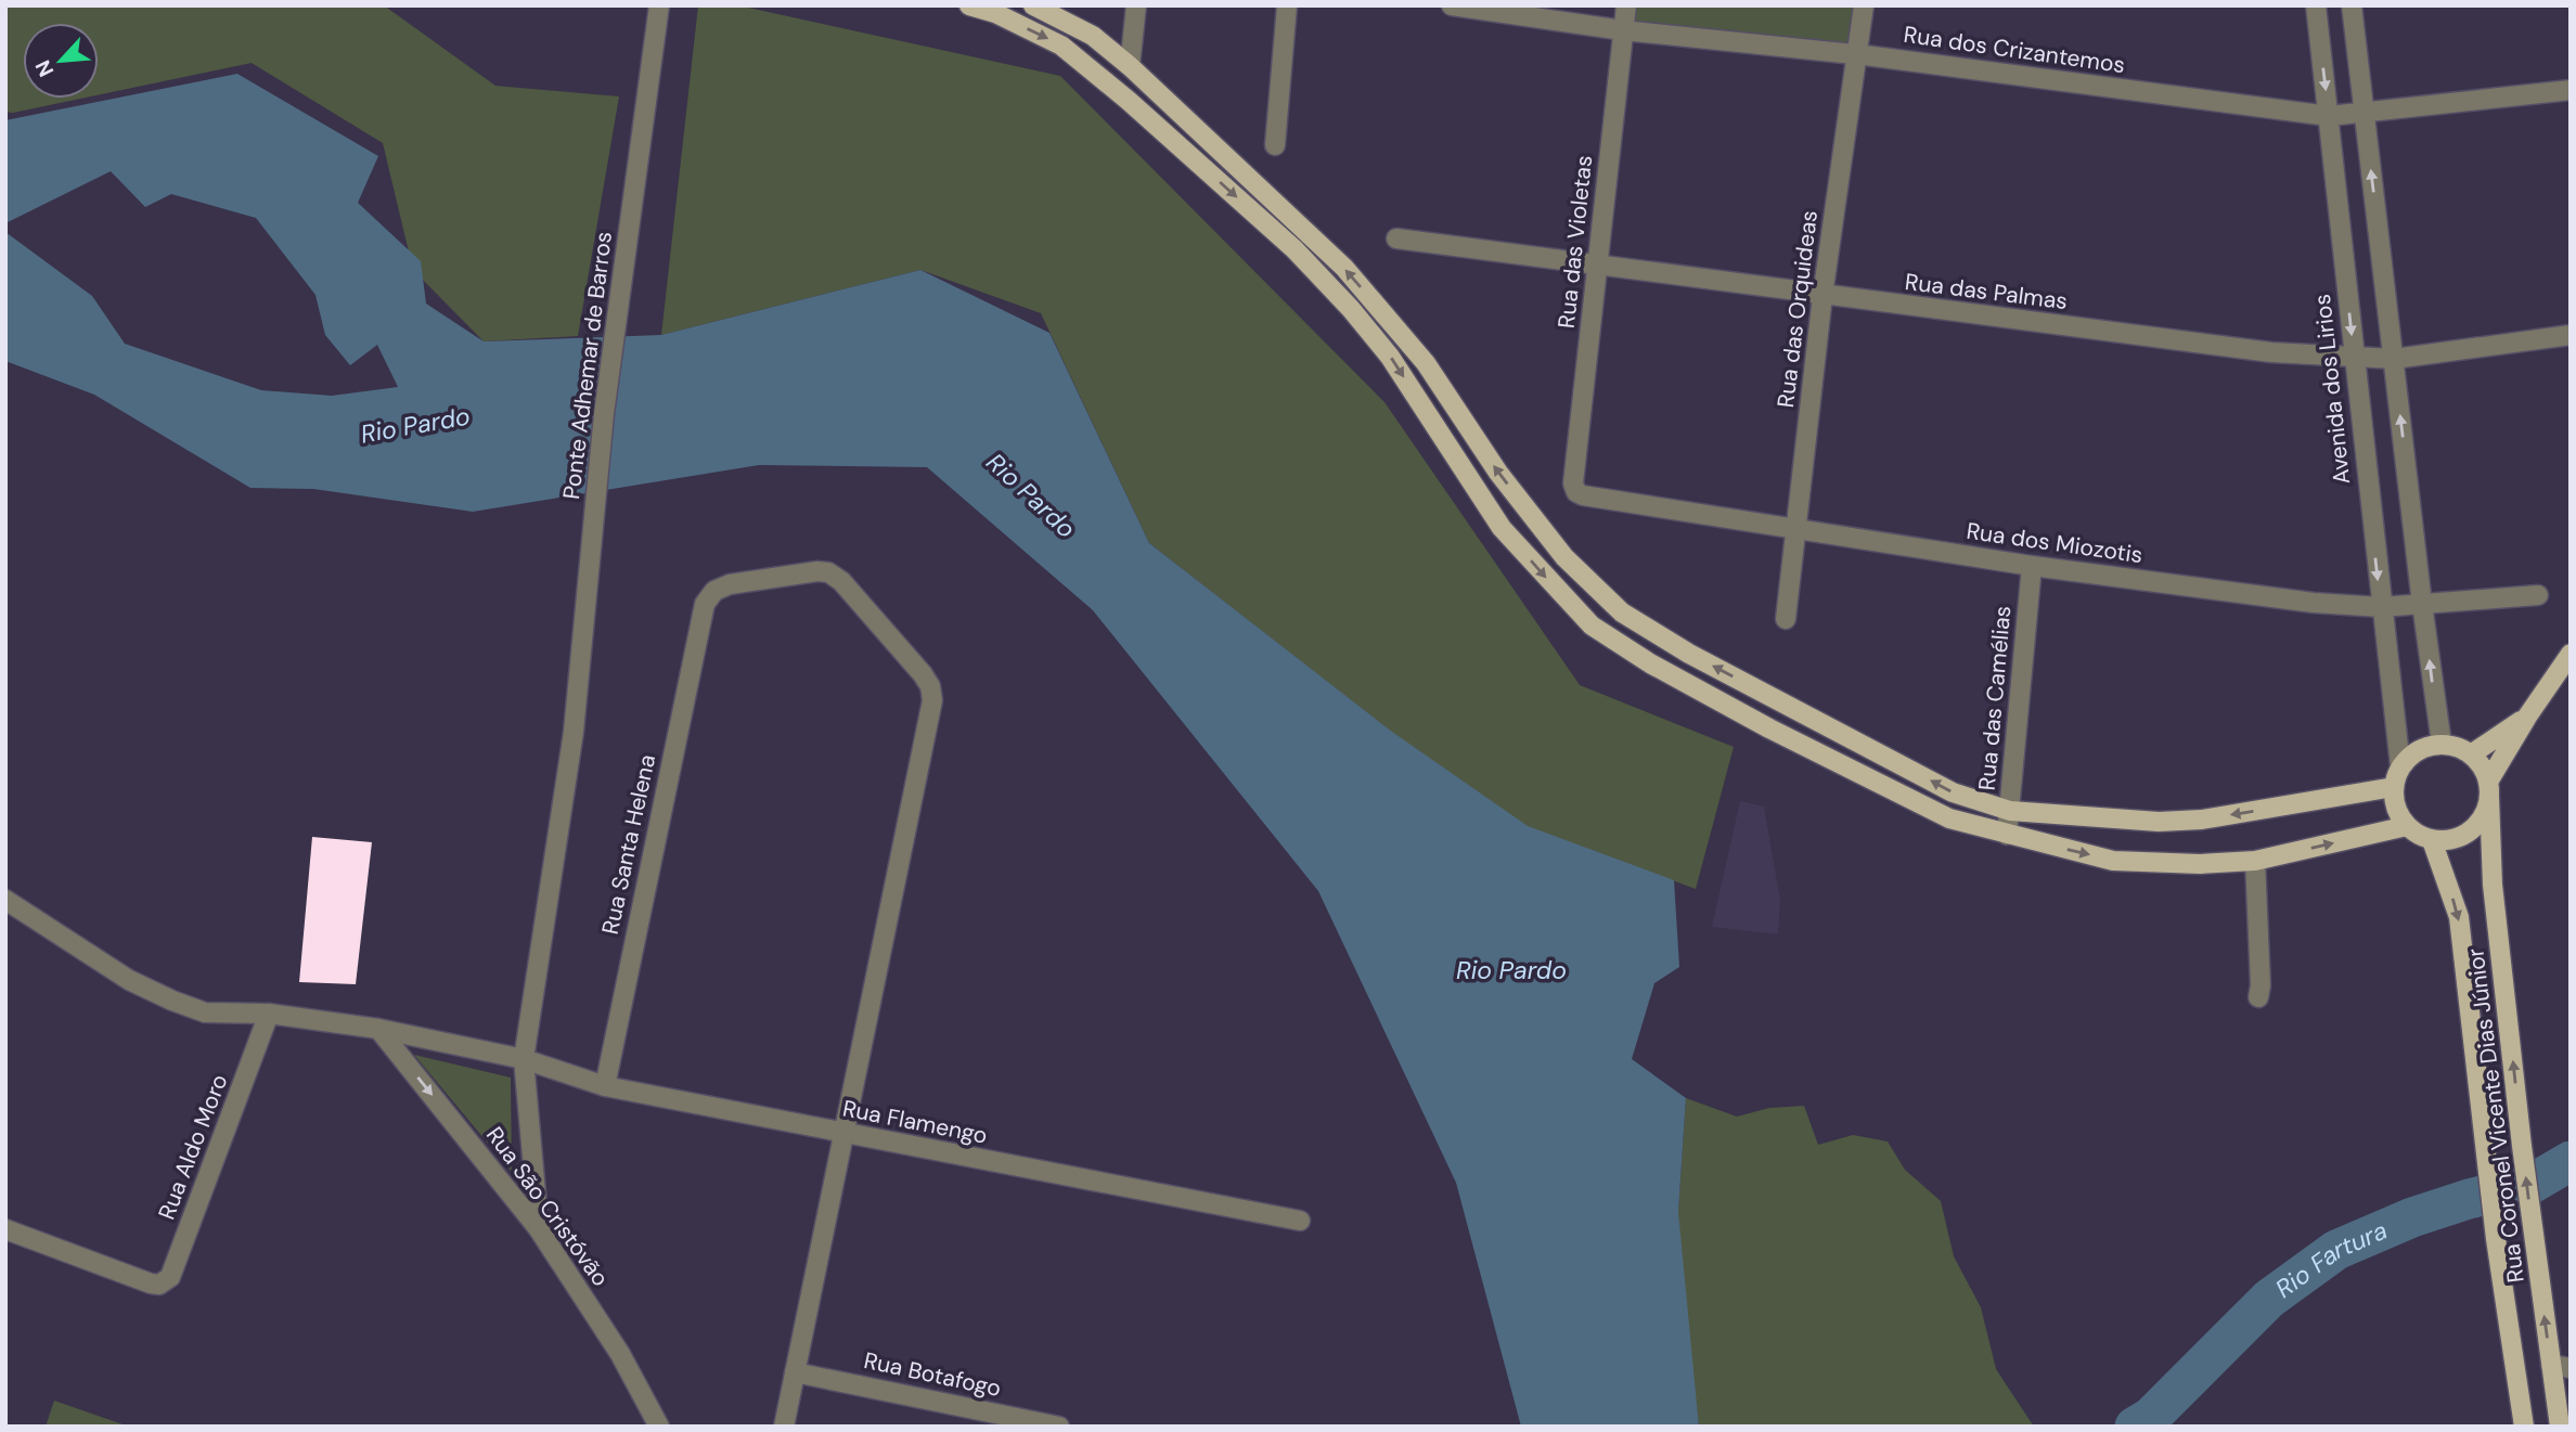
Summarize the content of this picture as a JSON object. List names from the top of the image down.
{
  "streets": {
    "main road": ["Rua Coronel Vicente Dias Júnior"],
    "street": [
      "Rua dos Crizantemos",
      "Rua das Violetas",
      "Rua das Palmas",
      "Rua das Orquideas",
      "Ponte Adhemar de Barros",
      "Avenida dos Lirios",
      "Rua dos Miozotis",
      "Rua das Camélias",
      "Rua Santa Helena",
      "Rua Flamengo",
      "Rua Aldo Moro",
      "Rua São Cristóvão",
      "Rua Botafogo"
    ]
  },
  "crossings": [
    ["Rua dos Crizantemos", "Rua das Violetas"],
    ["Rua dos Crizantemos", "Rua das Orquideas"],
    ["Rua dos Crizantemos", "Avenida dos Lirios"],
    ["Rua das Violetas", "Rua das Palmas"],
    ["Rua das Violetas", "Rua dos Miozotis"],
    ["Rua das Palmas", "Rua das Orquideas"],
    ["Rua das Palmas", "Avenida dos Lirios"],
    ["Rua das Orquideas", "Rua dos Miozotis"],
    ["Ponte Adhemar de Barros", "Rua Flamengo"],
    ["Ponte Adhemar de Barros", "Rua São Cristóvão"],
    ["Avenida dos Lirios", "Rua dos Miozotis"],
    ["Avenida dos Lirios", "Rua Coronel Vicente Dias Júnior"],
    ["Rua dos Miozotis", "Rua das Camélias"],
    ["Rua Santa Helena", "Rua Flamengo"],
    ["Rua Flamengo", "Rua Aldo Moro"],
    ["Rua Flamengo", "Rua São Cristóvão"]
  ],
  "one_way": ["Rua São Cristóvão"],
  "water": ["Rio Pardo", "Rio Fartura"],
  "north": "bottom left"
}
